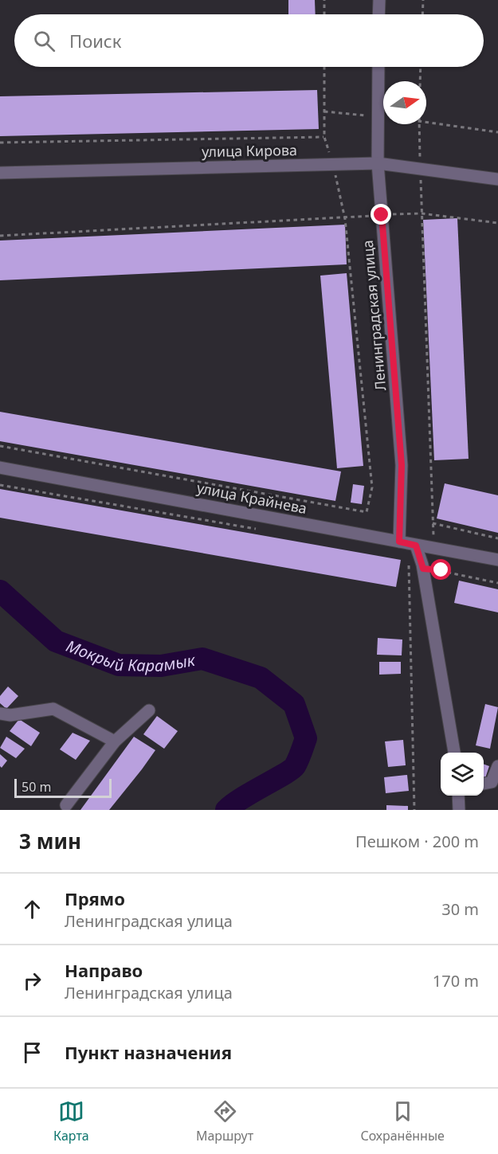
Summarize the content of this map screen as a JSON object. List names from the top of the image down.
{
  "streets": {
    "street": ["улица Кирова", "Ленинградская улица", "улица Крайнева"]
  },
  "crossings": [
    ["улица Кирова", "Ленинградская улица"],
    ["Ленинградская улица", "улица Крайнева"]
  ],
  "water": ["Мокрый Карамык"],
  "scale_bar": "50 m",
  "north": "right",
  "page": {
    "search": "Поиск",
    "scale": "50 m",
    "heading": ["3 мин", "Пешком · 200 m"],
    "list": [
      ["Прямо", "Ленинградская улица", "30 m"],
      ["Направо", "Ленинградская улица", "170 m"],
      "Пункт назначения"
    ],
    "nav": ["Карта", "Маршрут", "Сохранённые"]
  }
}
